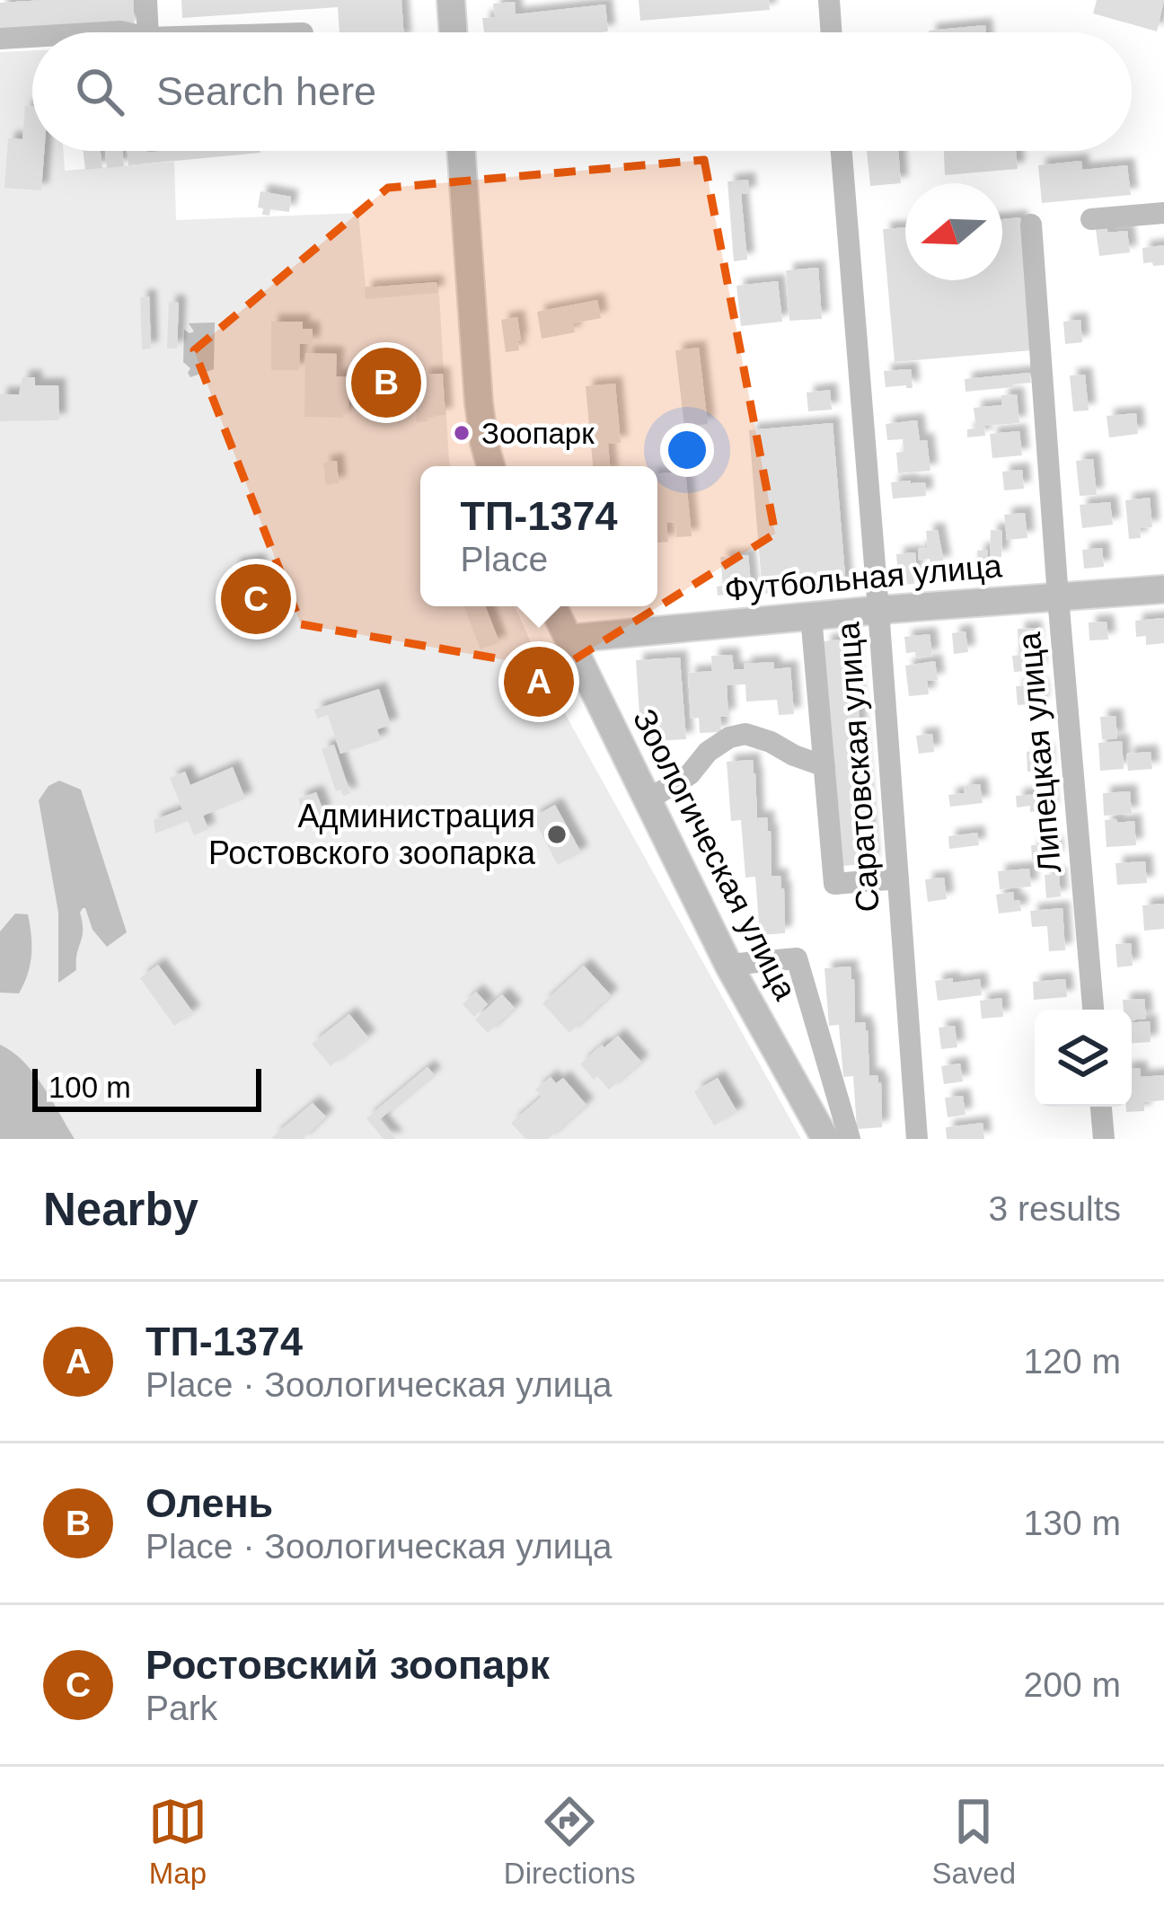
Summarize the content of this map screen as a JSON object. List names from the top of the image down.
{
  "streets": {
    "main road": ["Футбольная улица", "Зоологическая улица"],
    "street": ["Липецкая улица", "Саратовская улица"]
  },
  "crossings": [
    ["Футбольная улица", "Липецкая улица"],
    ["Футбольная улица", "Саратовская улица"],
    ["Футбольная улица", "Зоологическая улица"]
  ],
  "places": ["Зоопарк", "Администрация Ростовского зоопарка"],
  "scale_bar": "100 m",
  "north": "left",
  "page": {
    "search": "Search here",
    "pins": ["B", "C", "A"],
    "popup": ["ТП-1374", "Place"],
    "scale": "100 m",
    "heading": ["Nearby", "3 results"],
    "list": [
      {
        "mark": "A",
        "name": "ТП-1374",
        "note": "Place · Зоологическая улица",
        "value": "120 m"
      },
      {
        "mark": "B",
        "name": "Олень",
        "note": "Place · Зоологическая улица",
        "value": "130 m"
      },
      {
        "mark": "C",
        "name": "Ростовский зоопарк",
        "note": "Park",
        "value": "200 m"
      }
    ],
    "nav": ["Map", "Directions", "Saved"]
  }
}
